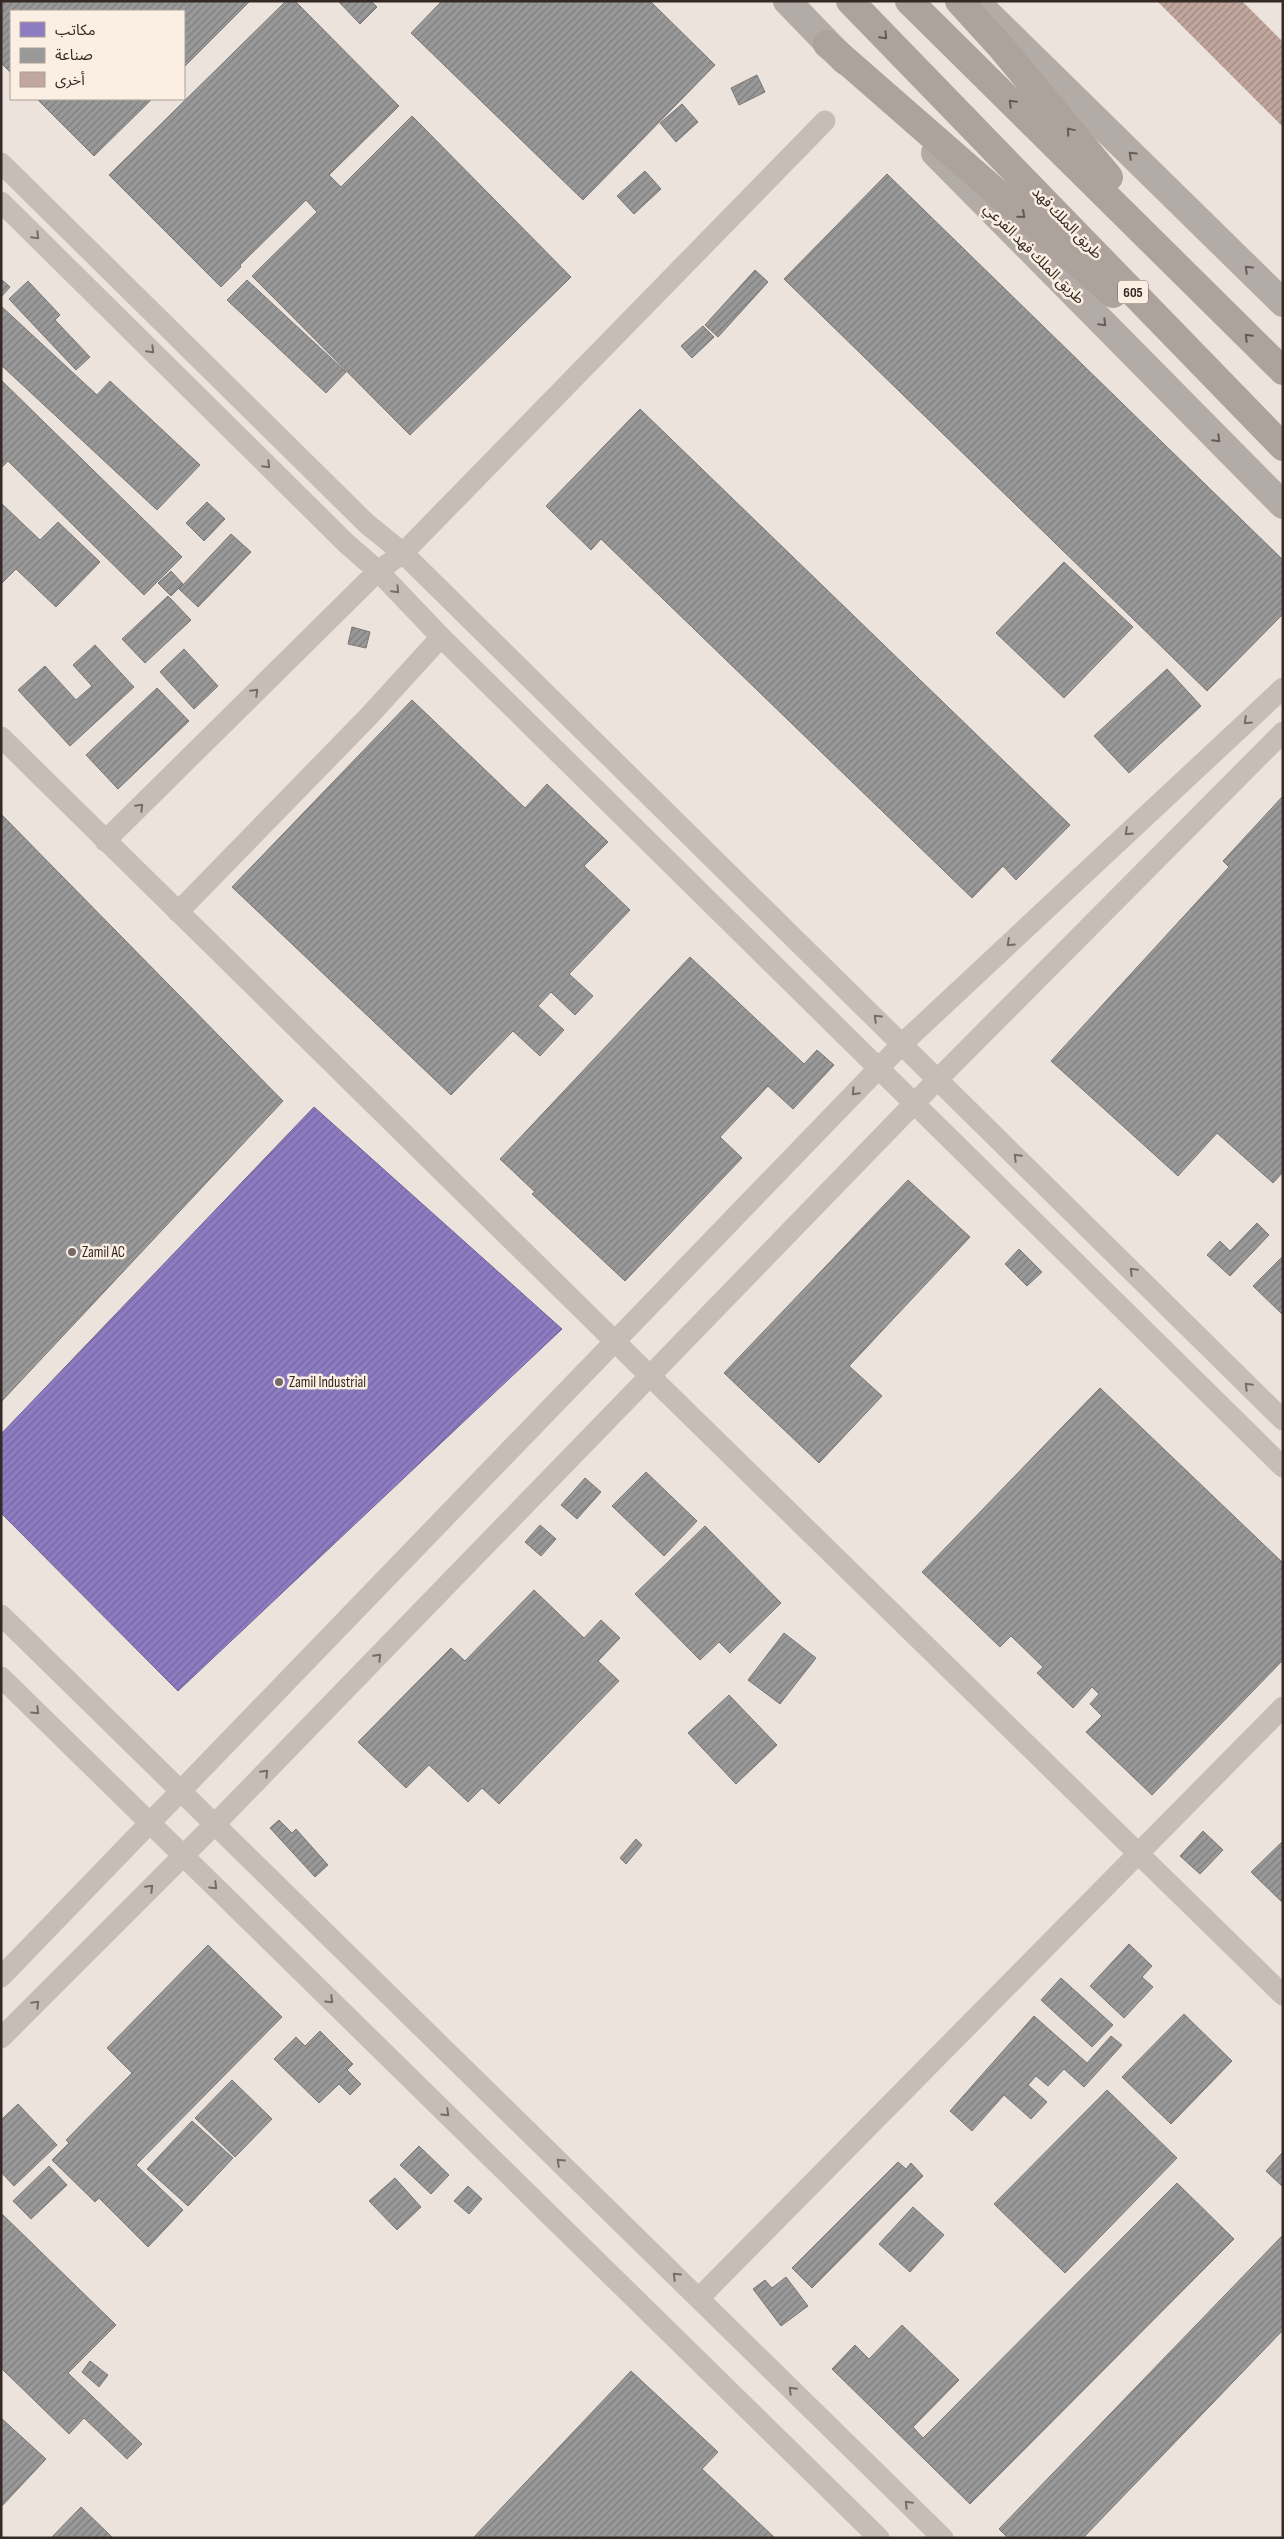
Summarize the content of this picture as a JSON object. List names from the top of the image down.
{
  "streets": {
    "highway": ["طريق الملك فهد", "605"],
    "main road": ["طريق الملك فهد الفرعي"]
  },
  "places": ["Zamil AC", "Zamil Industrial"],
  "legend": ["مكاتب", "صناعة", "أخرى"]
}
